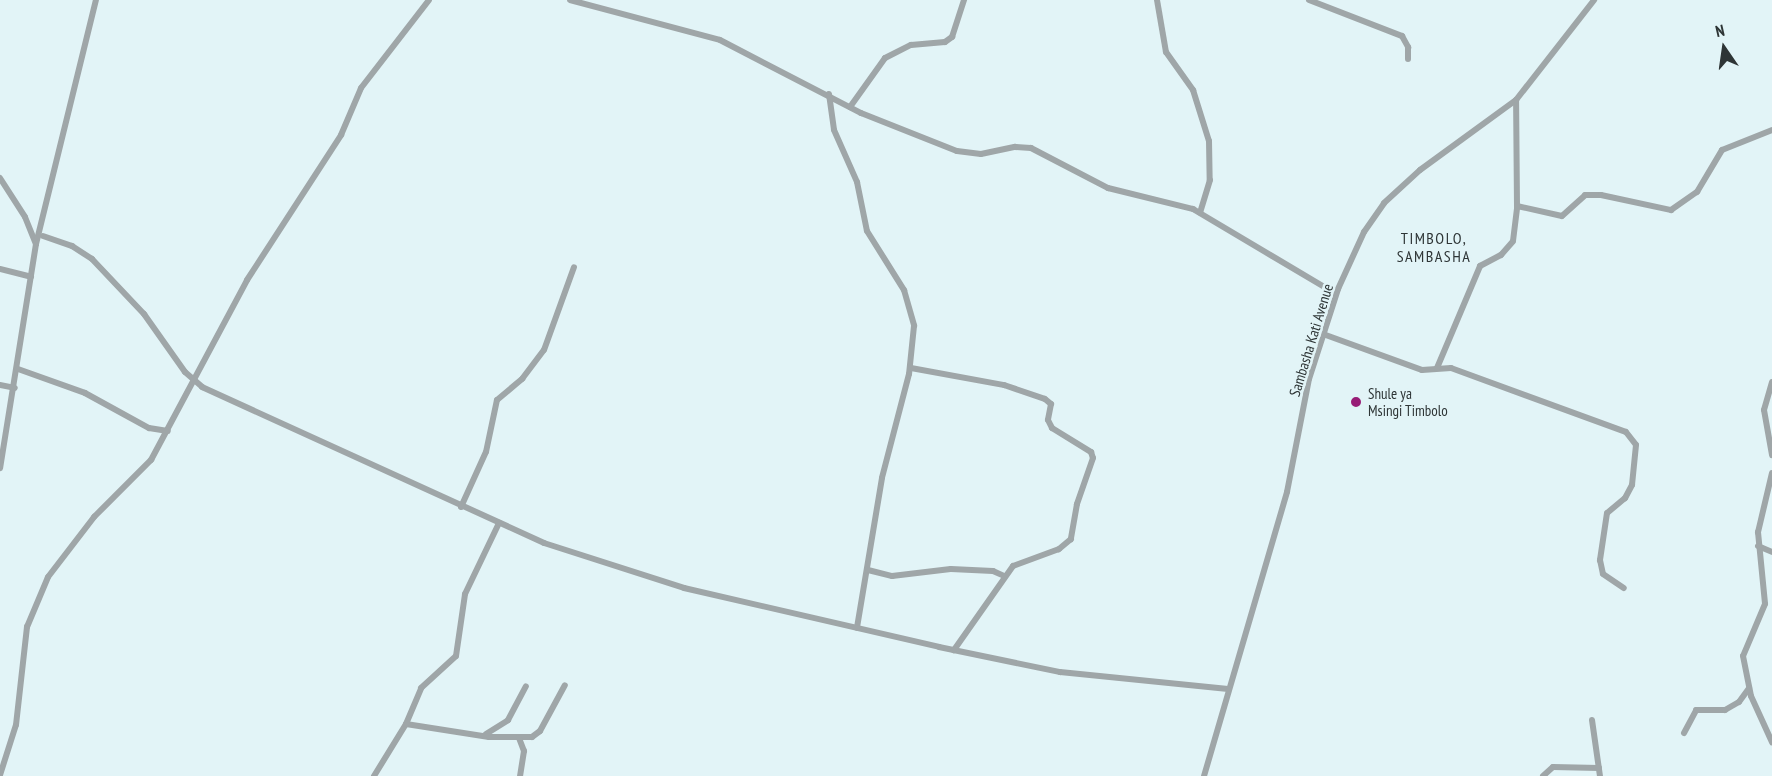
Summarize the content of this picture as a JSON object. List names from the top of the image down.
{
  "streets": {
    "street": ["Sambasha Kati Avenue"]
  },
  "districts": ["TIMBOLO, SAMBASHA"],
  "places": ["Shule ya Msingi Timbolo"],
  "north": "top"
}
